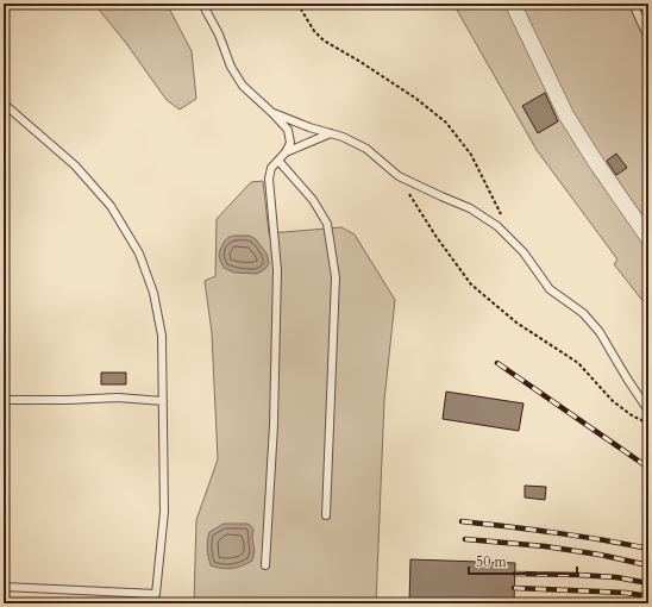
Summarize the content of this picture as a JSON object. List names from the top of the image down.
{
  "scale_bar": "50 m"
}
